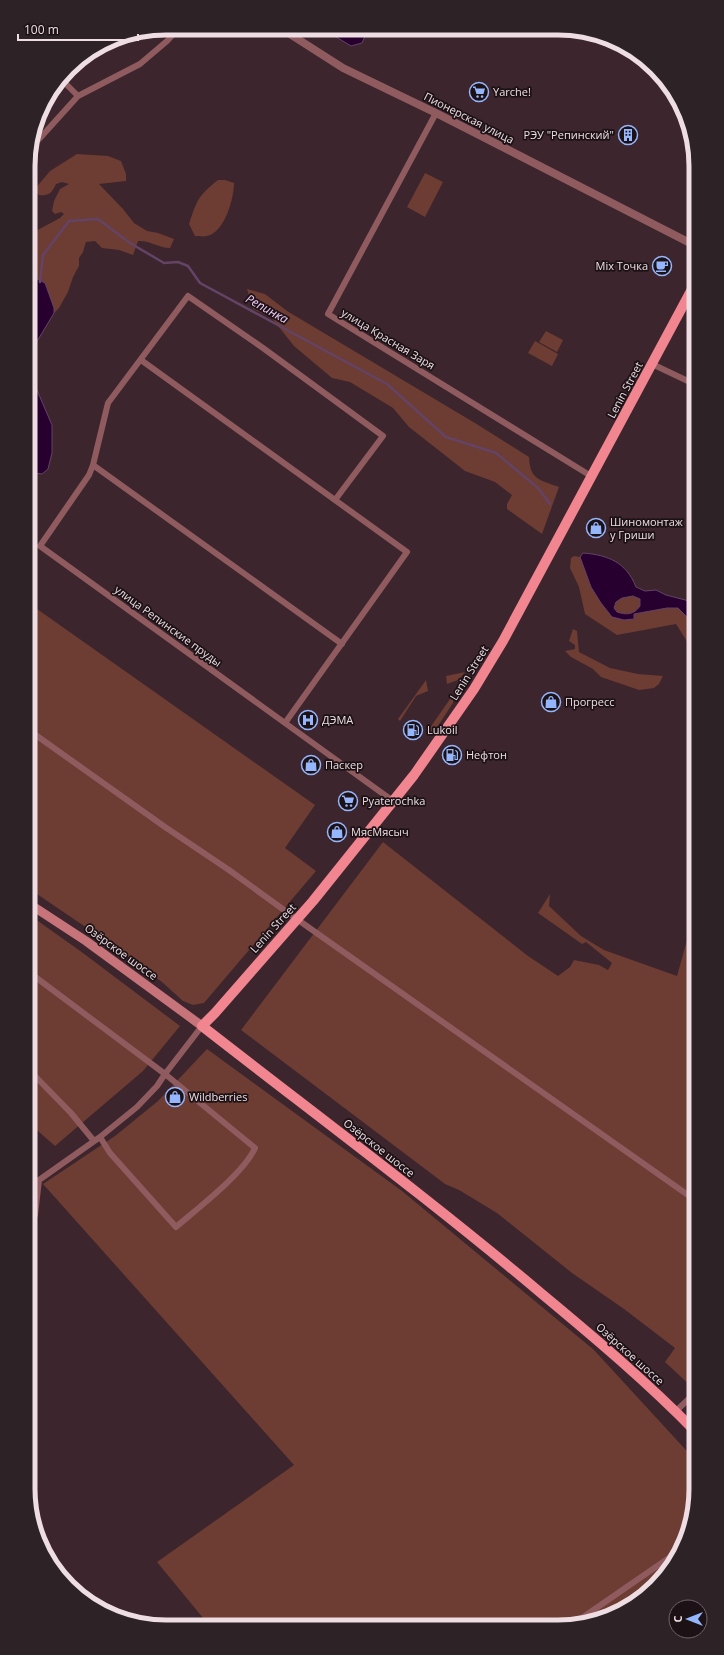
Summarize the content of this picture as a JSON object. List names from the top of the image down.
{
  "streets": {
    "main road": ["Lenin Street", "Озёрское шоссе"],
    "street": ["Пионерская улица", "улица Красная Заря", "улица Репинские пруды"]
  },
  "crossings": [
    ["Пионерская улица", "улица Красная Заря"],
    ["улица Красная Заря", "Lenin Street"],
    ["Lenin Street", "Озёрское шоссе"]
  ],
  "water": ["Репинка"],
  "places": {
    "supermarket": ["Yarche!", "Pyaterochka"],
    "building": ["РЭУ \"Репинский\""],
    "cafe": ["Mix Точка"],
    "shop": [
      "Шиномонтаж у Гриши",
      "Прогресс",
      "Паскер",
      "МясМясыч",
      "Wildberries"
    ],
    "hospital": ["ДЭМА"],
    "fuel station": ["Lukoil", "Нефтон"]
  },
  "scale_bar": "100 m",
  "north": "left"
}
